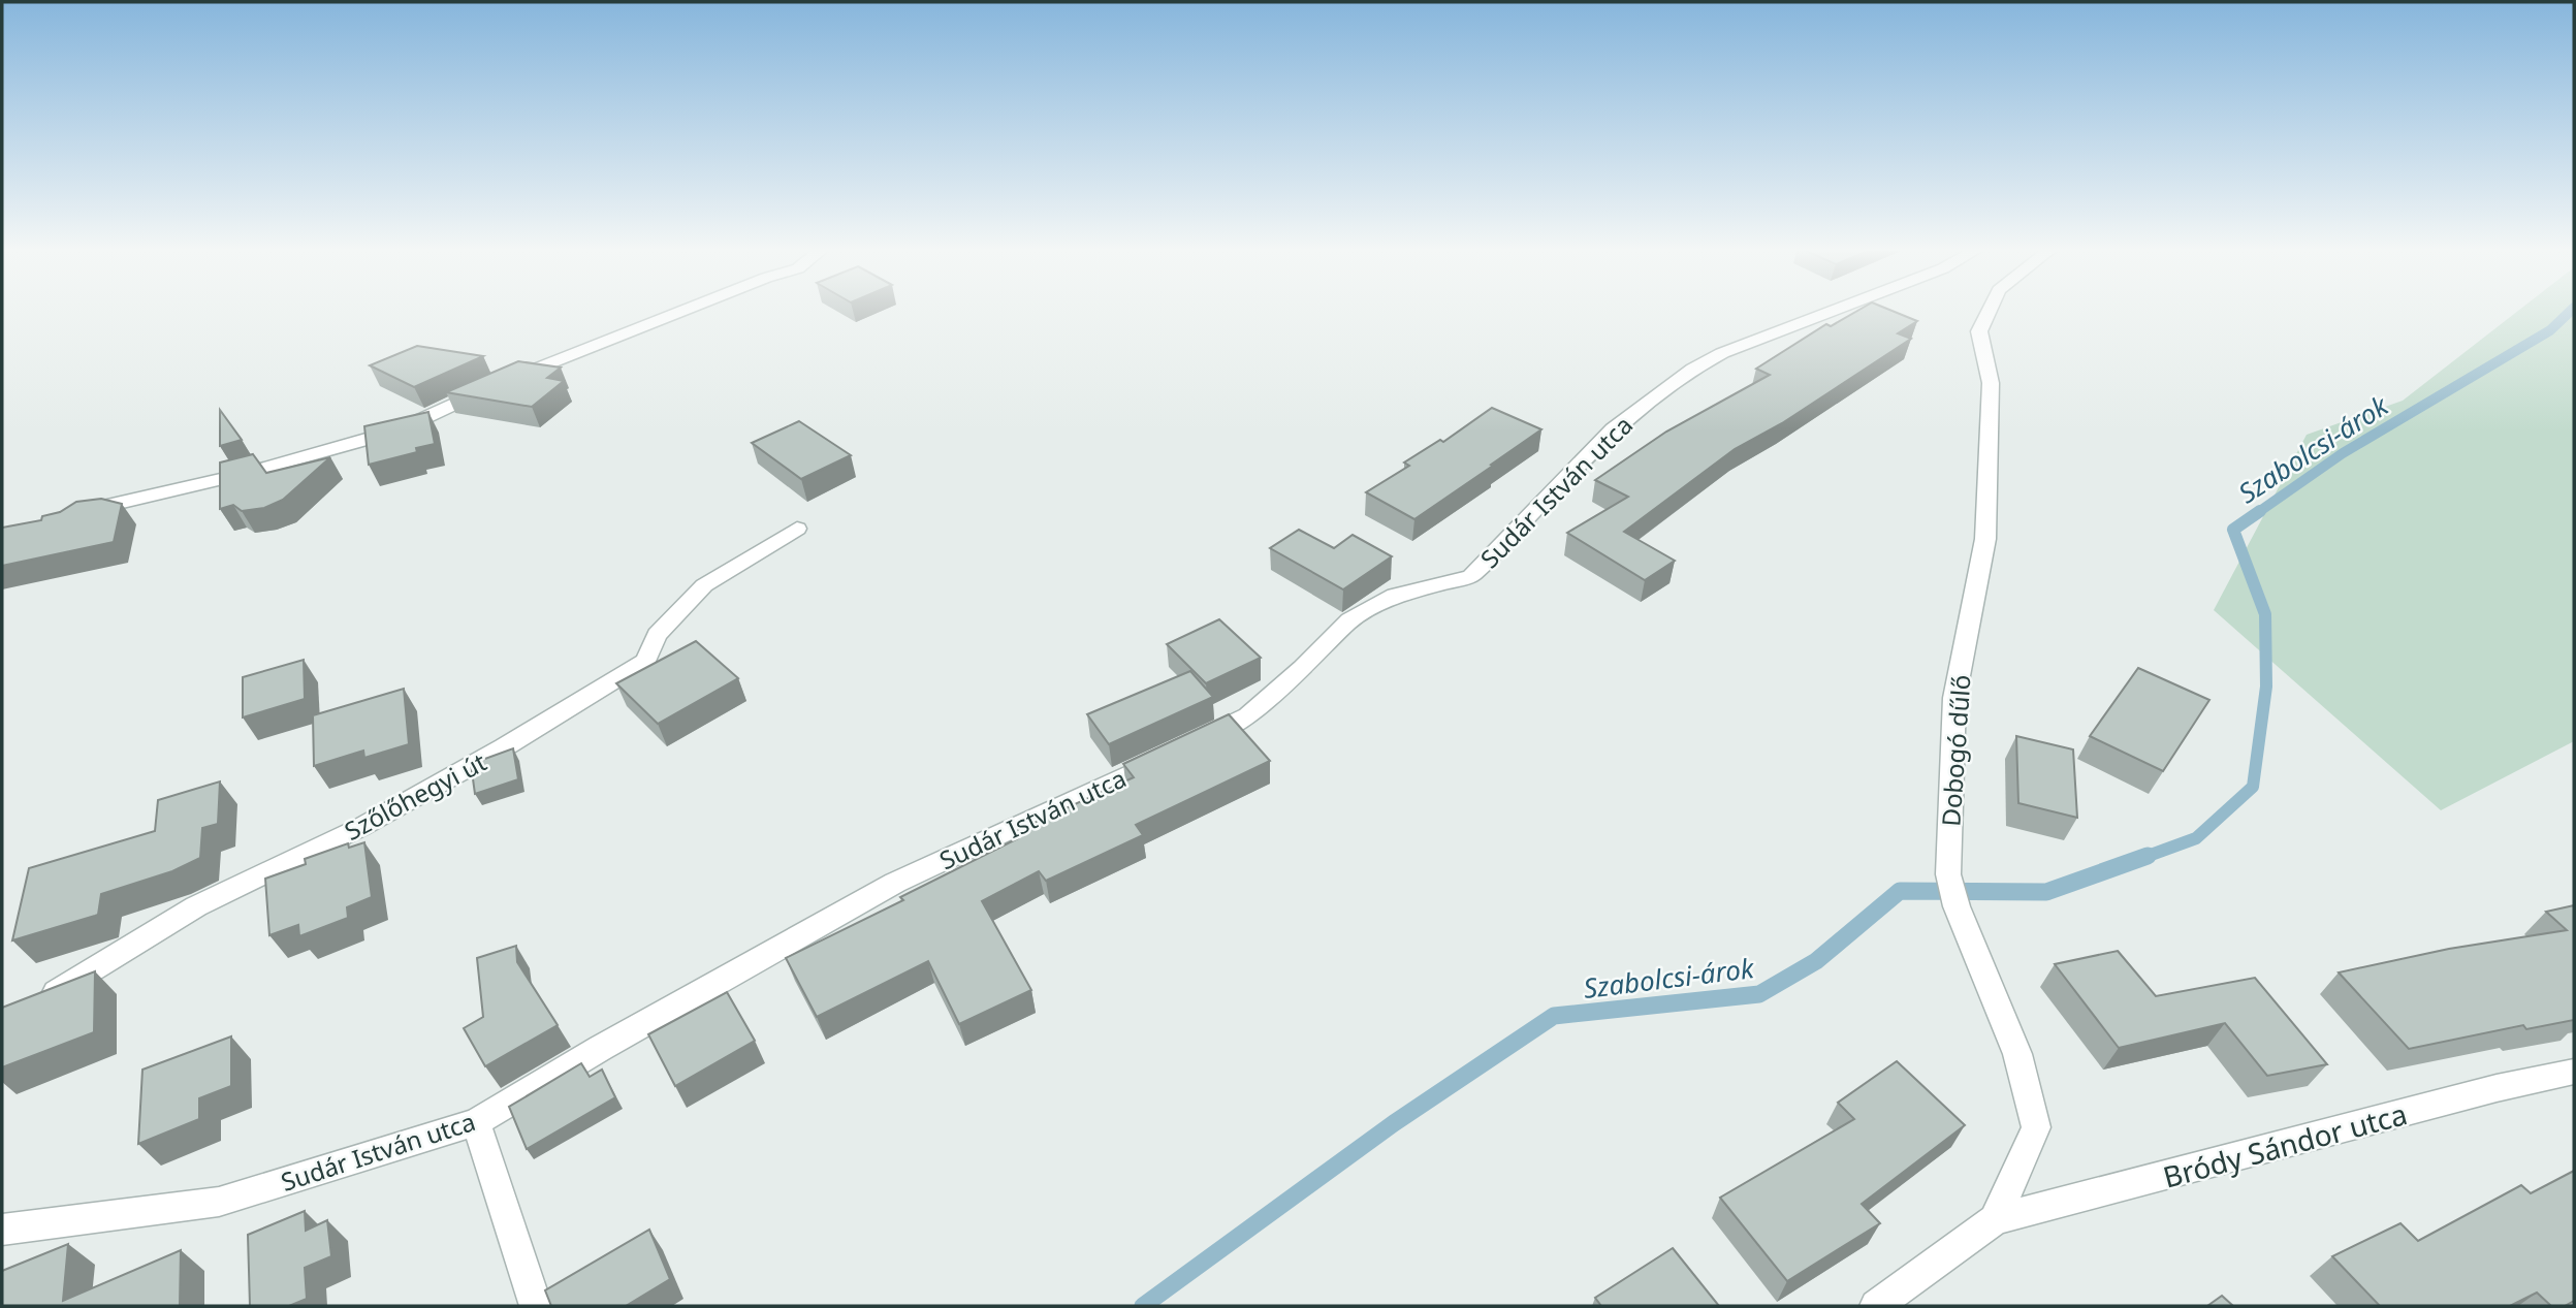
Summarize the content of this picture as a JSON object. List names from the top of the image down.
{
  "streets": {
    "street": [
      "Sudár István utca",
      "Dobogó dűlő",
      "Szőlőhegyi út",
      "Bródy Sándor utca"
    ]
  },
  "crossings": [
    ["Dobogó dűlő", "Bródy Sándor utca"]
  ],
  "water": ["Szabolcsi-árok"]
}
